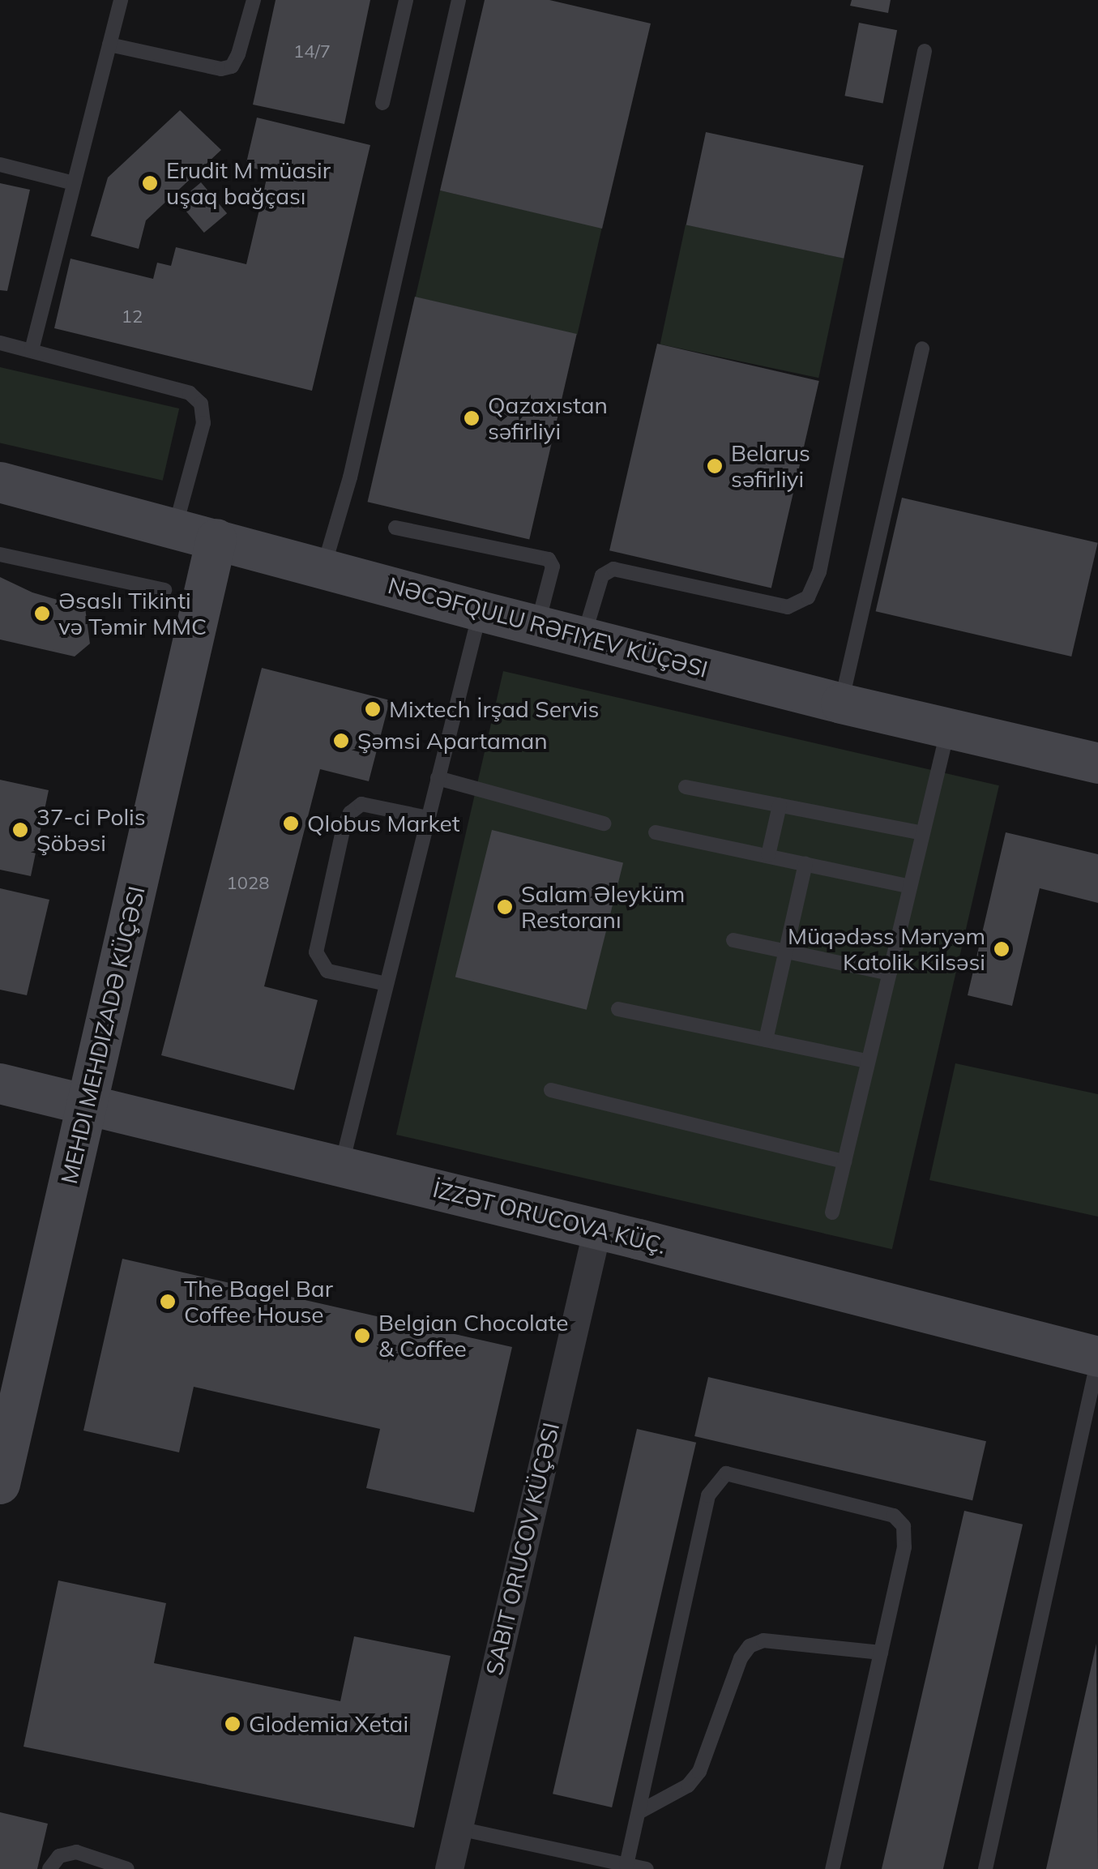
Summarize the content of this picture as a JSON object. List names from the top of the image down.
{
  "streets": {
    "main road": ["NƏCƏFQULU RƏFIYEV KÜÇƏSI", "MEHDI MEHDIZADƏ KÜÇƏSI", "İZZƏT ORUCOVA KÜÇ."],
    "street": ["SABIT ORUCOV KÜÇƏSI"]
  },
  "crossings": [
    ["NƏCƏFQULU RƏFIYEV KÜÇƏSI", "MEHDI MEHDIZADƏ KÜÇƏSI"],
    ["MEHDI MEHDIZADƏ KÜÇƏSI", "İZZƏT ORUCOVA KÜÇ."],
    ["İZZƏT ORUCOVA KÜÇ.", "SABIT ORUCOV KÜÇƏSI"]
  ],
  "places": [
    "Erudit M müasir uşaq bağçası",
    "Qazaxıstan səfirliyi",
    "Belarus səfirliyi",
    "Əsaslı Tikinti və Təmir MMC",
    "Mixtech İrşad Servis",
    "Şəmsi Apartaman",
    "Qlobus Market",
    "37-ci Polis Şöbəsi",
    "Salam Əleyküm Restoranı",
    "Müqədəss Məryəm Katolik Kilsəsi",
    "The Bagel Bar Coffee House",
    "Belgian Chocolate & Coffee",
    "Glodemia Xetai"
  ],
  "house_numbers": ["14/7", "12", "1028"]
}
